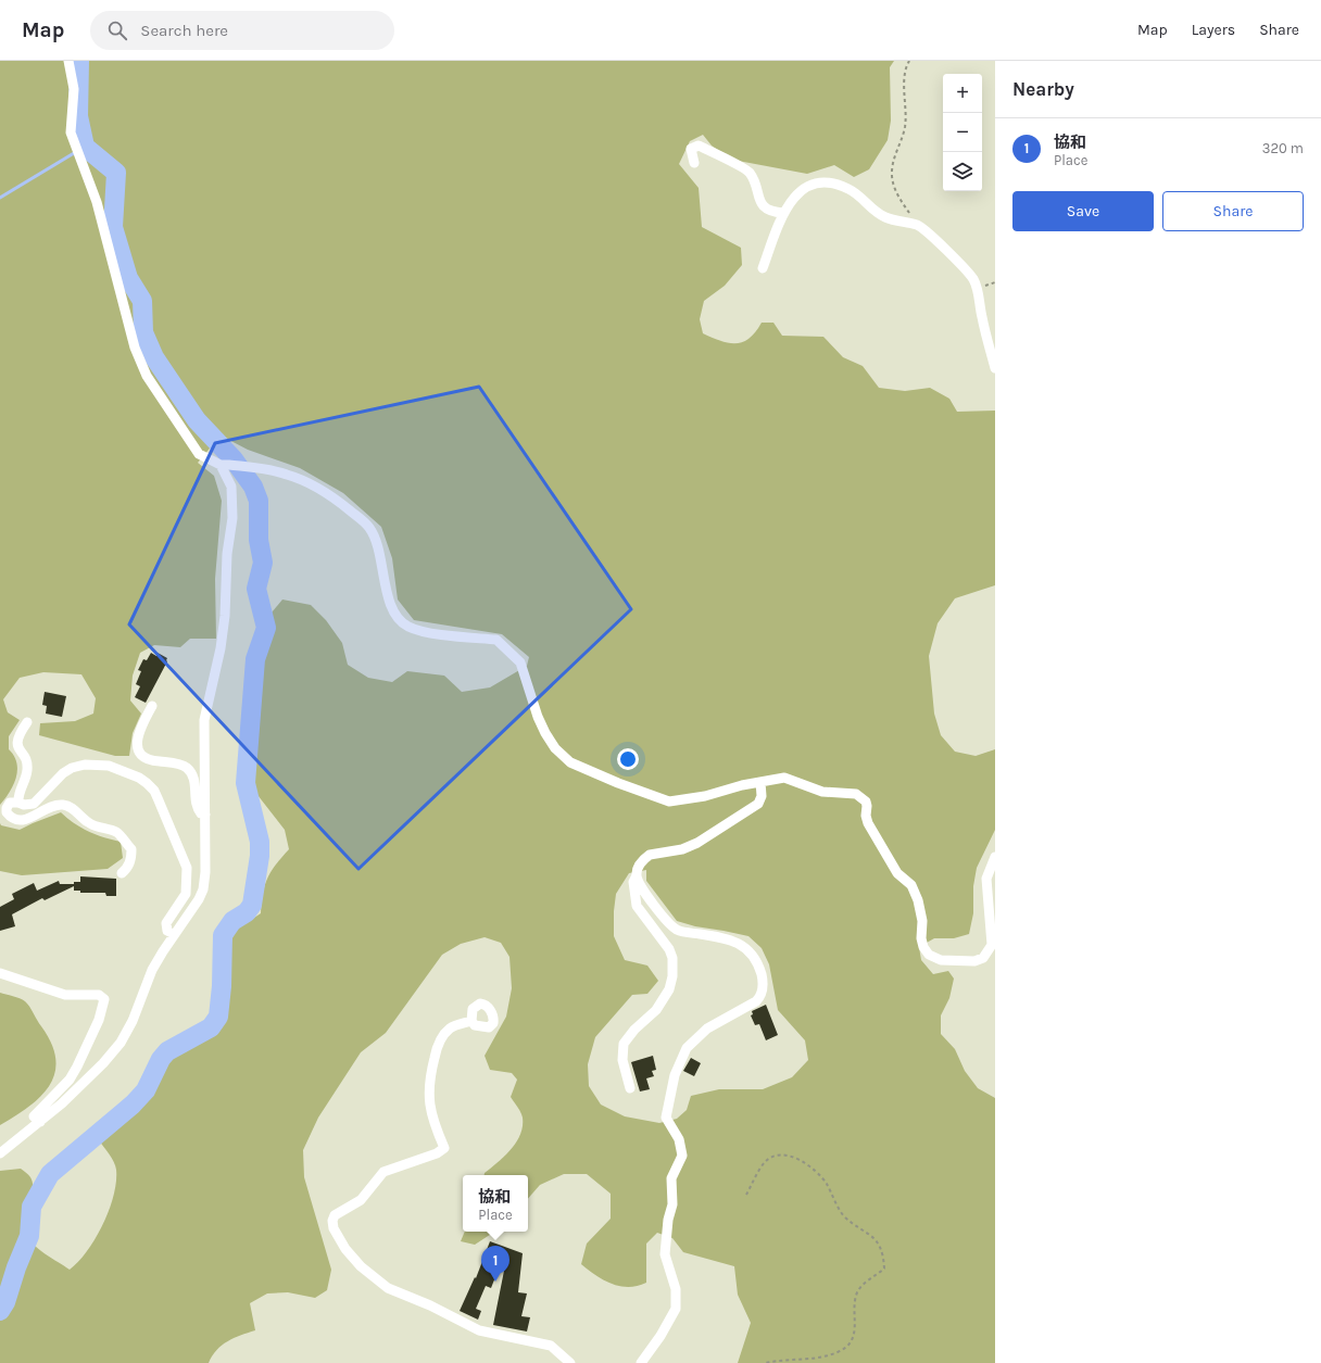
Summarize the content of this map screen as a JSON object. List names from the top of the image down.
{
  "page": {
    "header": "Map",
    "search": "Search here",
    "nav": ["Map", "Layers", "Share"],
    "heading": "Nearby",
    "map_buttons": ["+", "−"],
    "list": [
      {
        "mark": "1",
        "name": "協和",
        "note": "Place",
        "value": "320 m"
      }
    ],
    "buttons": ["Save", "Share"],
    "popup": ["協和", "Place"],
    "pins": "1"
  }
}
